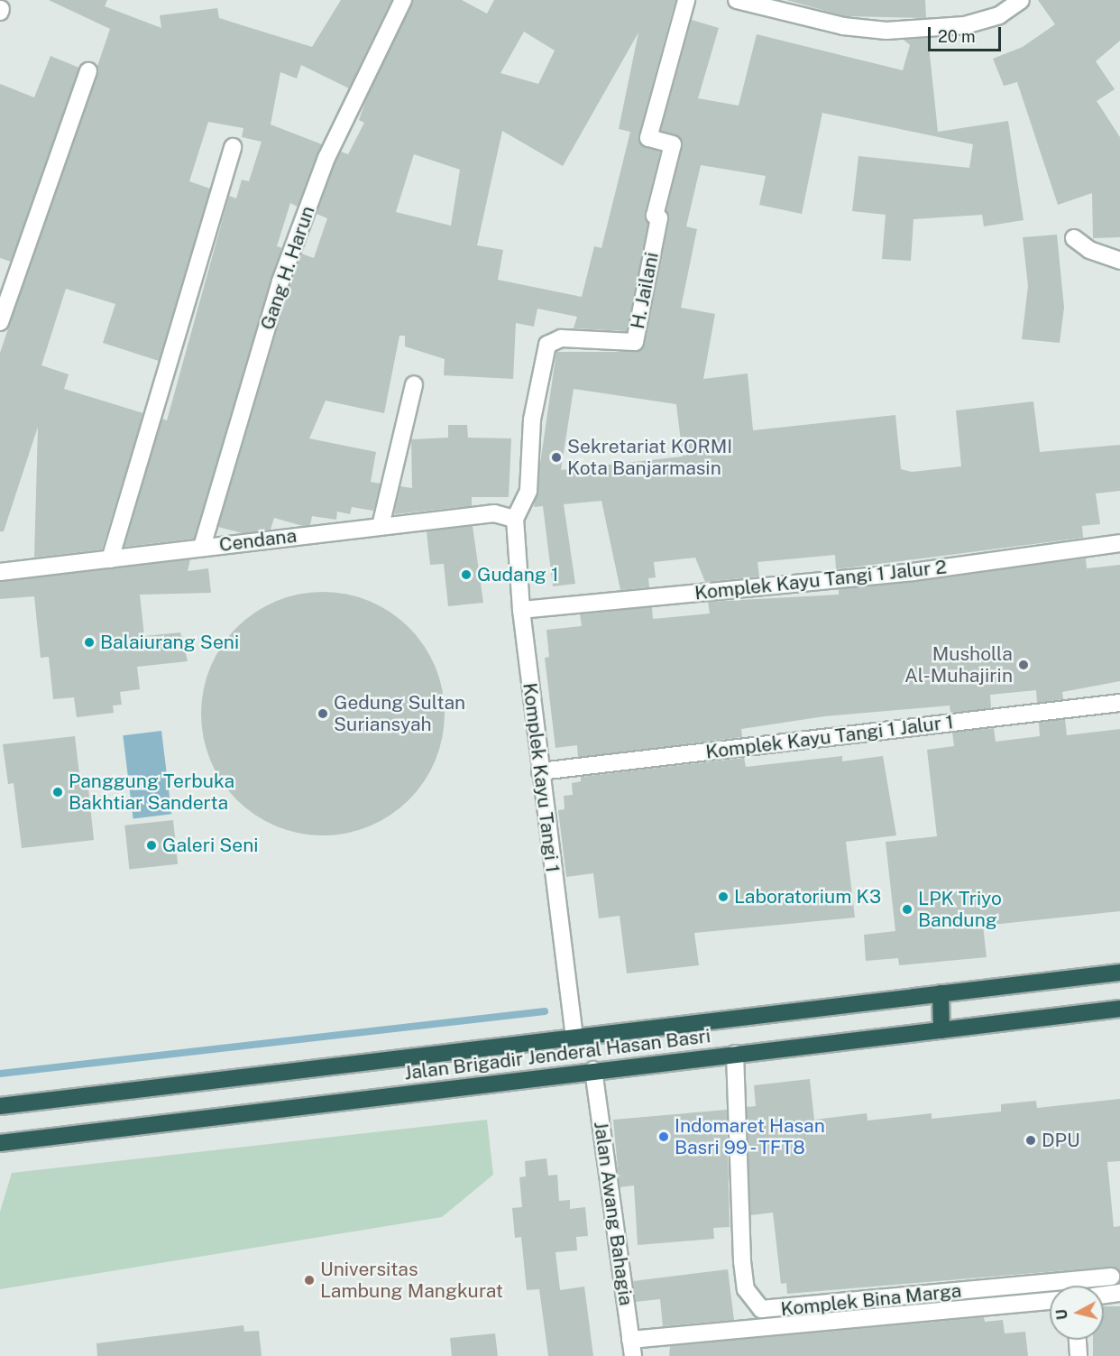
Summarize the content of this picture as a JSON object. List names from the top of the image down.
{
  "streets": {
    "highway": ["Jalan Brigadir Jenderal Hasan Basri"],
    "street": [
      "Gang H. Harun",
      "H. Jailani",
      "Cendana",
      "Komplek Kayu Tangi 1 Jalur 2",
      "Komplek Kayu Tangi 1 Jalur 1",
      "Komplek Kayu Tangi 1",
      "Jalan Awang Bahagia",
      "Komplek Bina Marga"
    ]
  },
  "crossings": [
    ["Gang H. Harun", "Cendana"],
    ["H. Jailani", "Cendana"],
    ["H. Jailani", "Komplek Kayu Tangi 1"],
    ["Cendana", "Komplek Kayu Tangi 1"],
    ["Komplek Kayu Tangi 1 Jalur 2", "Komplek Kayu Tangi 1"],
    ["Komplek Kayu Tangi 1 Jalur 1", "Komplek Kayu Tangi 1"],
    ["Komplek Kayu Tangi 1", "Jalan Brigadir Jenderal Hasan Basri"],
    ["Jalan Brigadir Jenderal Hasan Basri", "Jalan Awang Bahagia"],
    ["Jalan Brigadir Jenderal Hasan Basri", "Komplek Bina Marga"]
  ],
  "places": [
    "Sekretariat KORMI Kota Banjarmasin",
    "Gudang 1",
    "Balaiurang Seni",
    "Musholla Al-Muhajirin",
    "Gedung Sultan Suriansyah",
    "Panggung Terbuka Bakhtiar Sanderta",
    "Galeri Seni",
    "Laboratorium K3",
    "LPK Triyo Bandung",
    "Indomaret Hasan Basri 99 - TFT8",
    "DPU",
    "Universitas Lambung Mangkurat"
  ],
  "scale_bar": "20 m",
  "north": "left"
}
